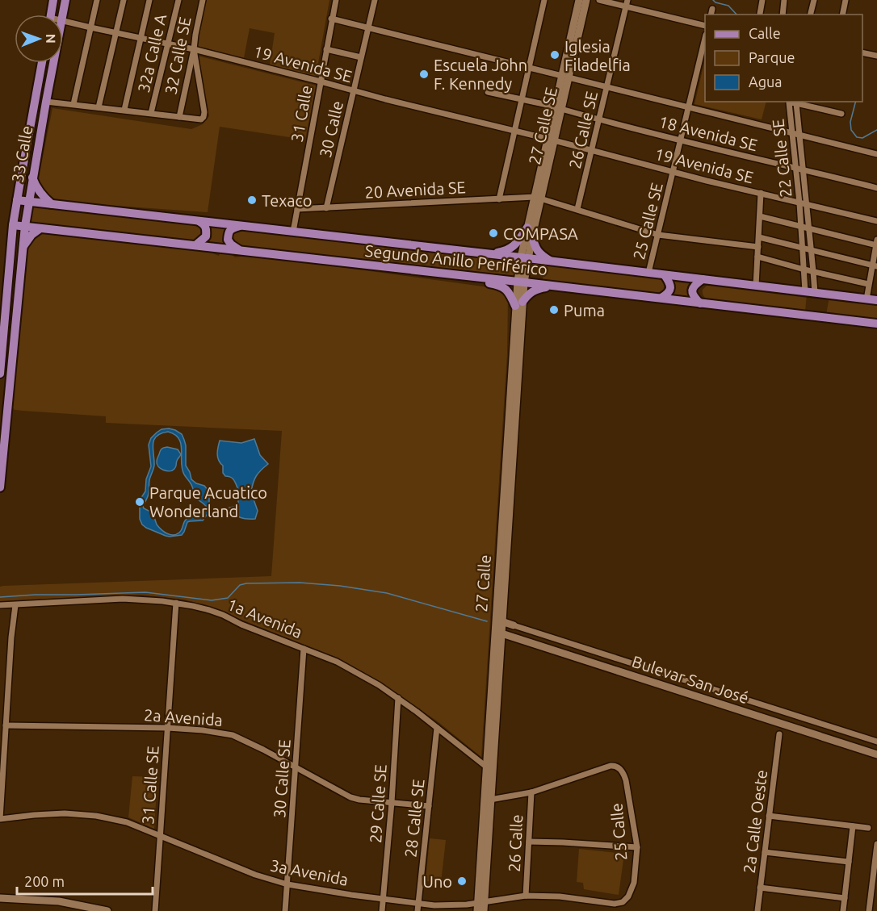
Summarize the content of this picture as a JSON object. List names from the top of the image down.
{
  "streets": {
    "main road": [
      "27 Calle SE",
      "33 Calle",
      "Segundo Anillo Periférico",
      "27 Calle",
      "Bulevar San José"
    ],
    "street": [
      "32a Calle A",
      "32 Calle SE",
      "19 Avenida SE",
      "31 Calle",
      "30 Calle",
      "26 Calle SE",
      "18 Avenida SE",
      "22 Calle SE",
      "20 Avenida SE",
      "25 Calle SE",
      "1a Avenida",
      "2a Avenida",
      "30 Calle SE",
      "31 Calle SE",
      "29 Calle SE",
      "28 Calle SE",
      "2a Calle Oeste",
      "25 Calle",
      "26 Calle",
      "3a Avenida"
    ]
  },
  "crossings": [
    ["32a Calle A", "19 Avenida SE"],
    ["32 Calle SE", "19 Avenida SE"],
    ["19 Avenida SE", "31 Calle"],
    ["19 Avenida SE", "27 Calle SE"],
    ["19 Avenida SE", "30 Calle"],
    ["19 Avenida SE", "26 Calle SE"],
    ["19 Avenida SE", "22 Calle SE"],
    ["19 Avenida SE", "25 Calle SE"],
    ["31 Calle", "20 Avenida SE"],
    ["31 Calle", "Segundo Anillo Periférico"],
    ["27 Calle SE", "18 Avenida SE"],
    ["27 Calle SE", "20 Avenida SE"],
    ["27 Calle SE", "Segundo Anillo Periférico"],
    ["27 Calle SE", "27 Calle"],
    ["30 Calle", "20 Avenida SE"],
    ["26 Calle SE", "18 Avenida SE"],
    ["26 Calle SE", "20 Avenida SE"],
    ["18 Avenida SE", "22 Calle SE"],
    ["18 Avenida SE", "25 Calle SE"],
    ["33 Calle", "Segundo Anillo Periférico"],
    ["22 Calle SE", "Segundo Anillo Periférico"],
    ["20 Avenida SE", "25 Calle SE"],
    ["25 Calle SE", "Segundo Anillo Periférico"],
    ["Segundo Anillo Periférico", "27 Calle"],
    ["27 Calle", "1a Avenida"],
    ["27 Calle", "Bulevar San José"],
    ["27 Calle", "3a Avenida"],
    ["1a Avenida", "30 Calle SE"],
    ["1a Avenida", "31 Calle SE"],
    ["1a Avenida", "29 Calle SE"],
    ["1a Avenida", "28 Calle SE"],
    ["2a Avenida", "30 Calle SE"],
    ["2a Avenida", "31 Calle SE"],
    ["2a Avenida", "29 Calle SE"],
    ["2a Avenida", "28 Calle SE"],
    ["30 Calle SE", "3a Avenida"],
    ["31 Calle SE", "3a Avenida"],
    ["29 Calle SE", "3a Avenida"],
    ["28 Calle SE", "3a Avenida"],
    ["25 Calle", "26 Calle"],
    ["25 Calle", "3a Avenida"],
    ["26 Calle", "3a Avenida"]
  ],
  "places": [
    "Iglesia Filadelfia",
    "Escuela John F. Kennedy",
    "Texaco",
    "COMPASA",
    "Puma",
    "Parque Acuatico Wonderland",
    "Uno"
  ],
  "legend": ["Calle", "Parque", "Agua"],
  "scale_bar": "200 m",
  "north": "right"
}
